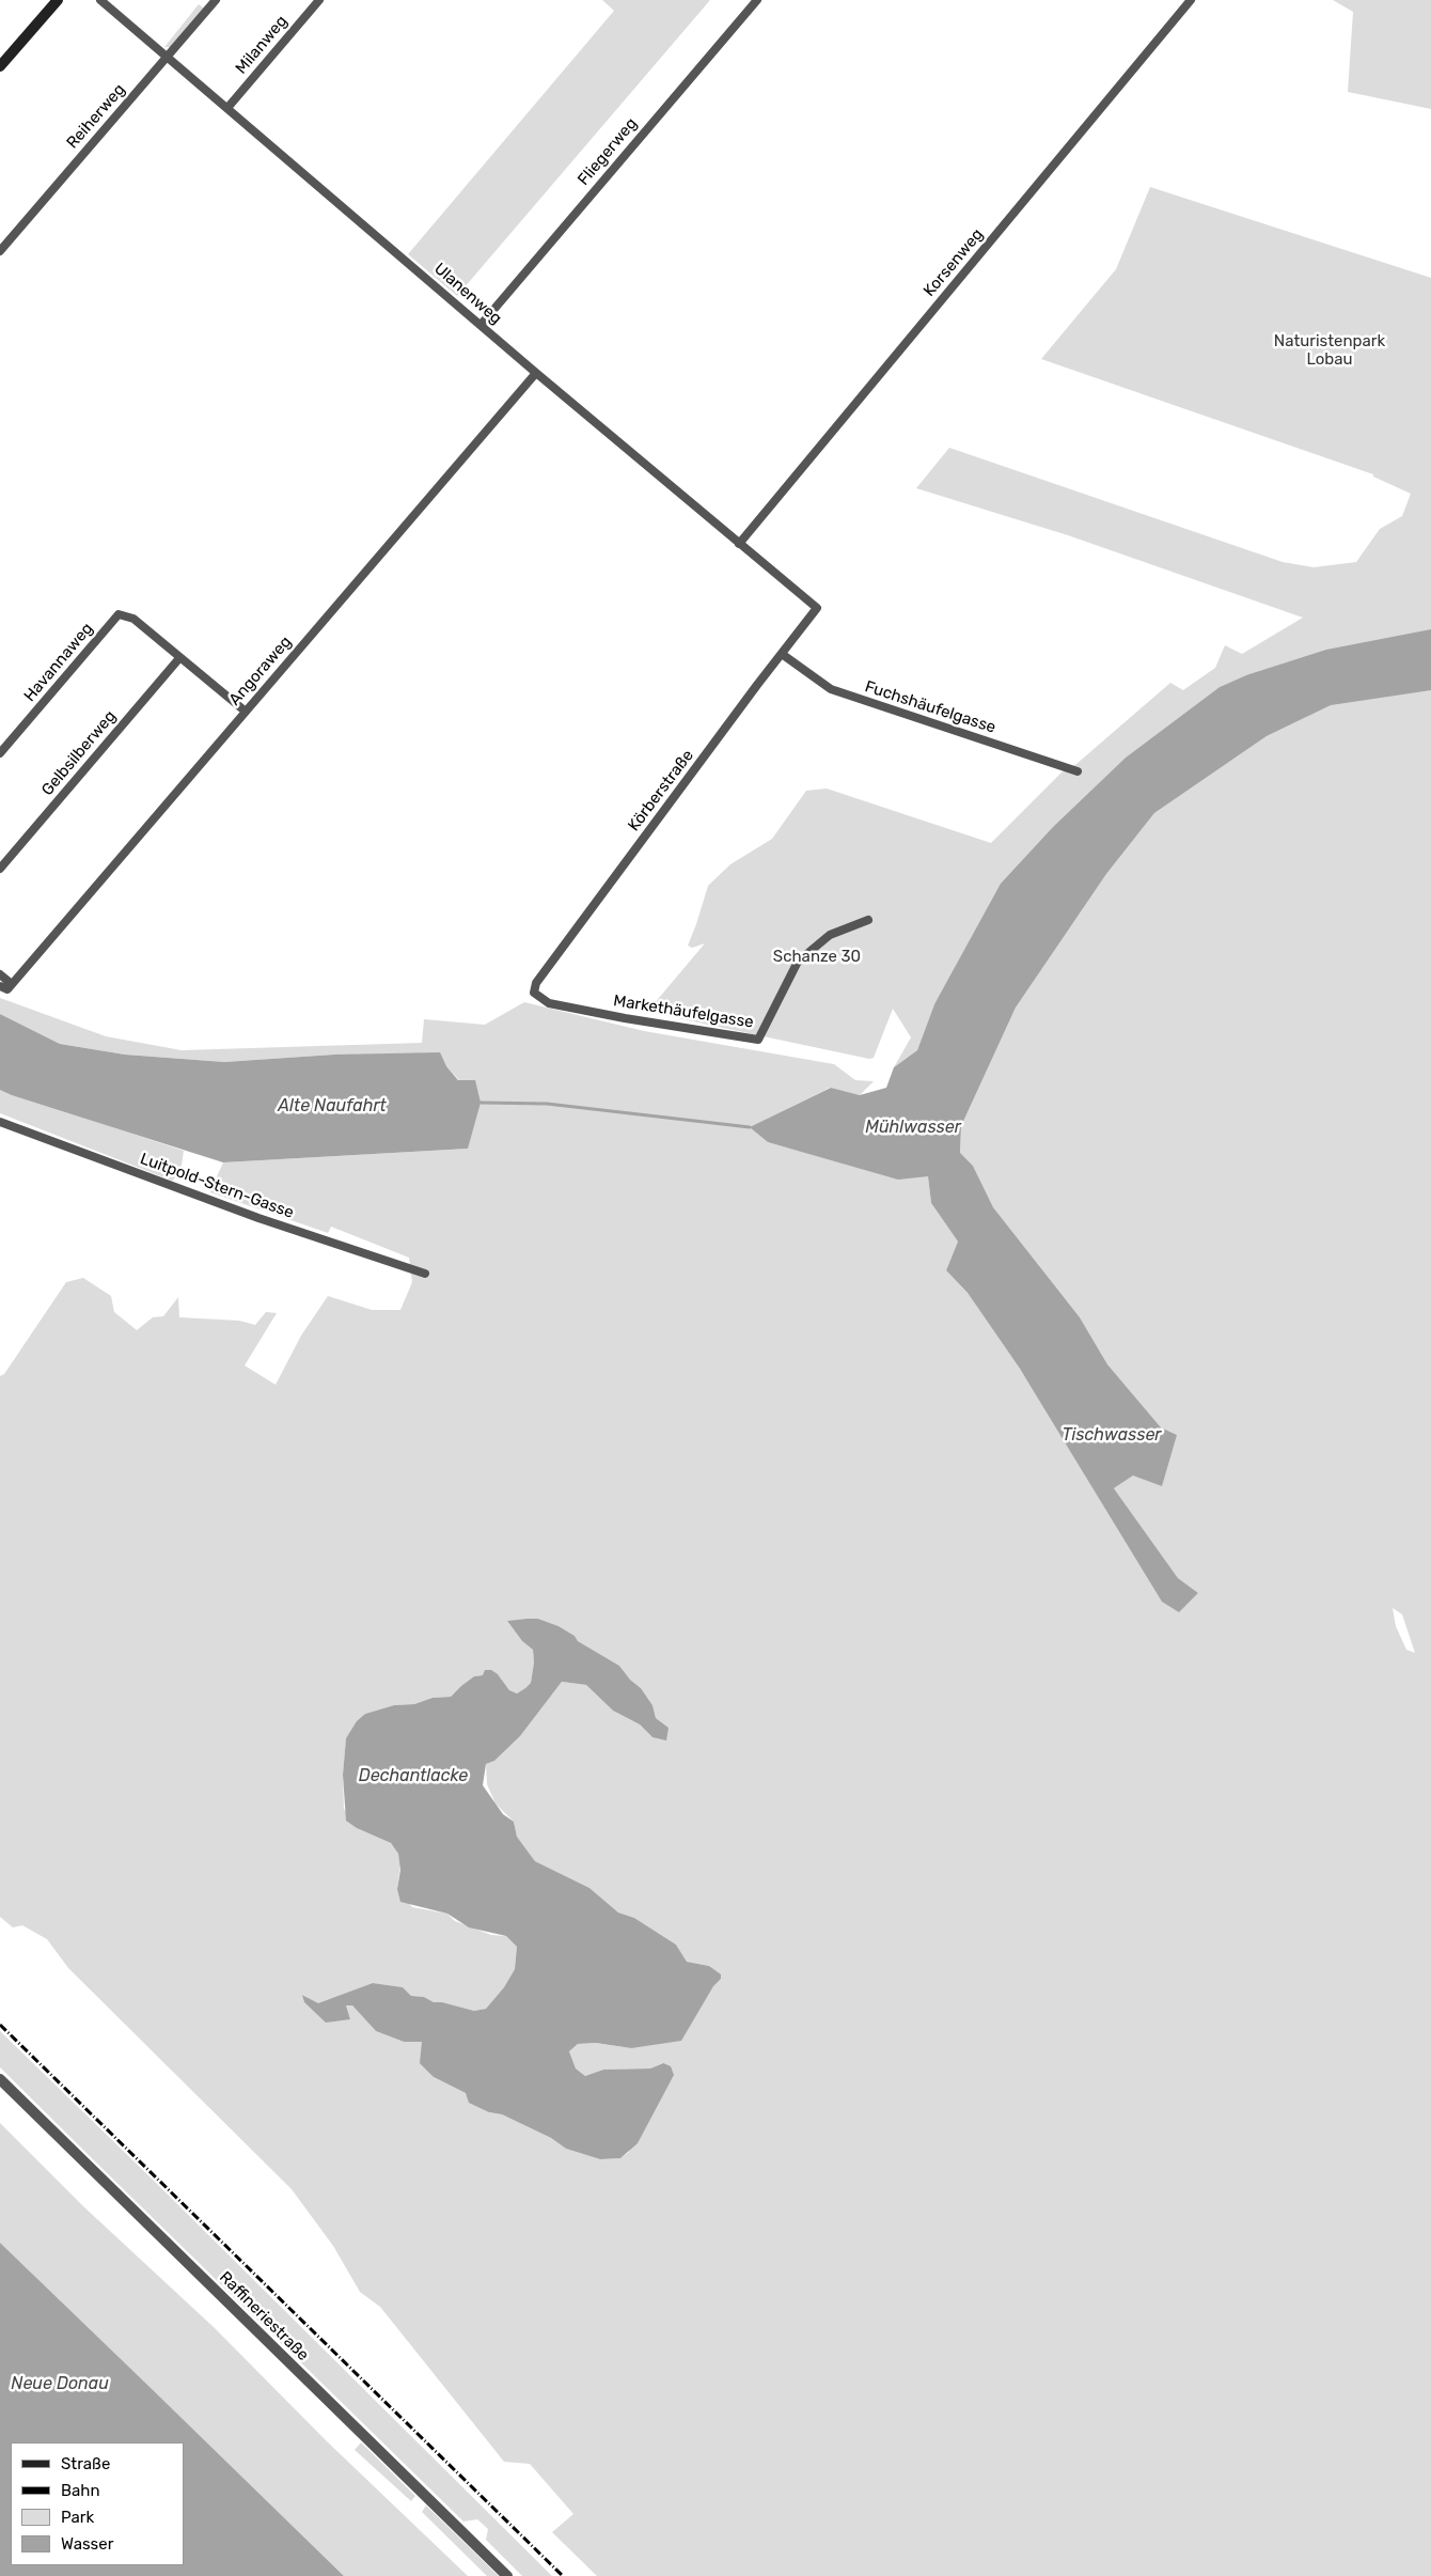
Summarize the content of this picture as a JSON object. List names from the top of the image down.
{
  "streets": {
    "street": [
      "Milanweg",
      "Reiherweg",
      "Fliegerweg",
      "Korsenweg",
      "Ulanenweg",
      "Havannaweg",
      "Angoraweg",
      "Fuchshäufelgasse",
      "Gelbsilberweg",
      "Körberstraße",
      "Markethäufelgasse",
      "Luitpold-Stern-Gasse",
      "Raffineriestraße"
    ]
  },
  "crossings": [
    ["Milanweg", "Ulanenweg"],
    ["Reiherweg", "Ulanenweg"],
    ["Fliegerweg", "Ulanenweg"],
    ["Korsenweg", "Ulanenweg"],
    ["Ulanenweg", "Angoraweg"],
    ["Ulanenweg", "Körberstraße"],
    ["Havannaweg", "Gelbsilberweg"],
    ["Fuchshäufelgasse", "Körberstraße"],
    ["Körberstraße", "Markethäufelgasse"]
  ],
  "water": [
    "Alte Naufahrt",
    "Mühlwasser",
    "Tischwasser",
    "Dechantlacke",
    "Neue Donau"
  ],
  "parks": ["Naturistenpark Lobau", "Schanze 30"],
  "legend": [
    "Straße",
    "Bahn",
    "Park",
    "Wasser"
  ]
}
